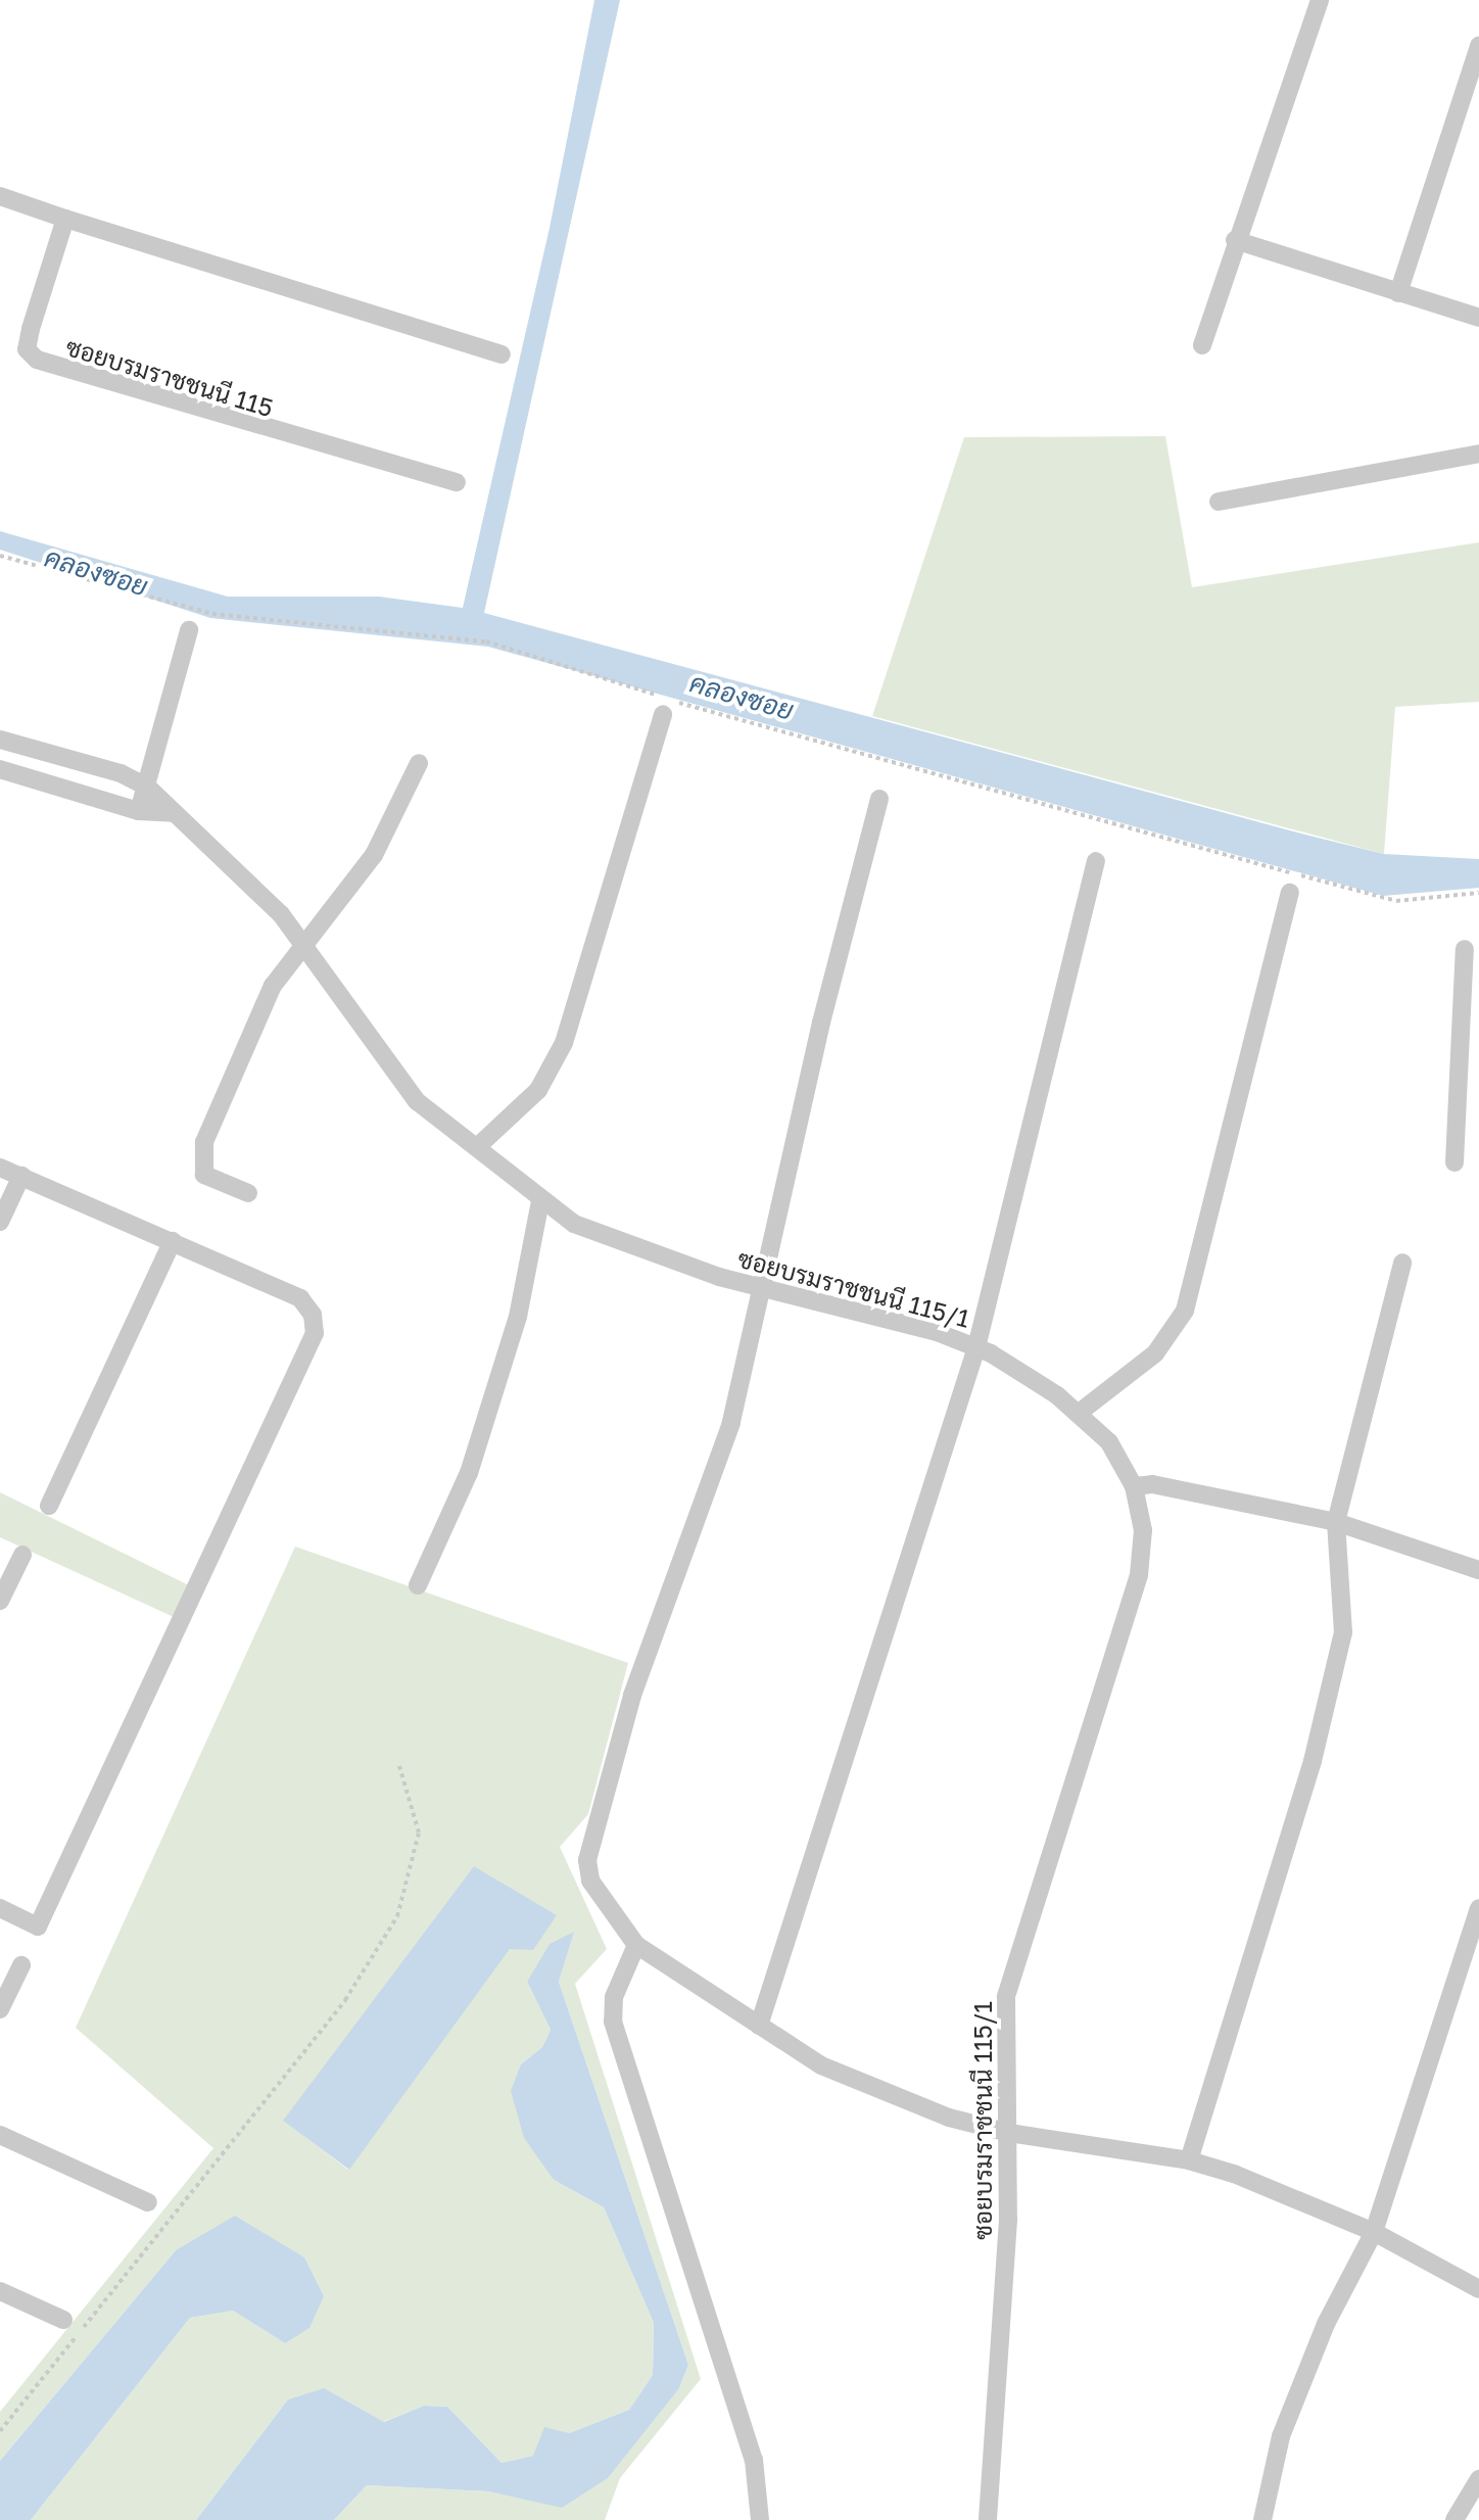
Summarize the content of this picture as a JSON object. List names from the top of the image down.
{
  "streets": {
    "street": ["ซอยบรมราชชนนี 115", "ซอยบรมราชชนนี 115/1"]
  },
  "water": ["คลองซอย"]
}
